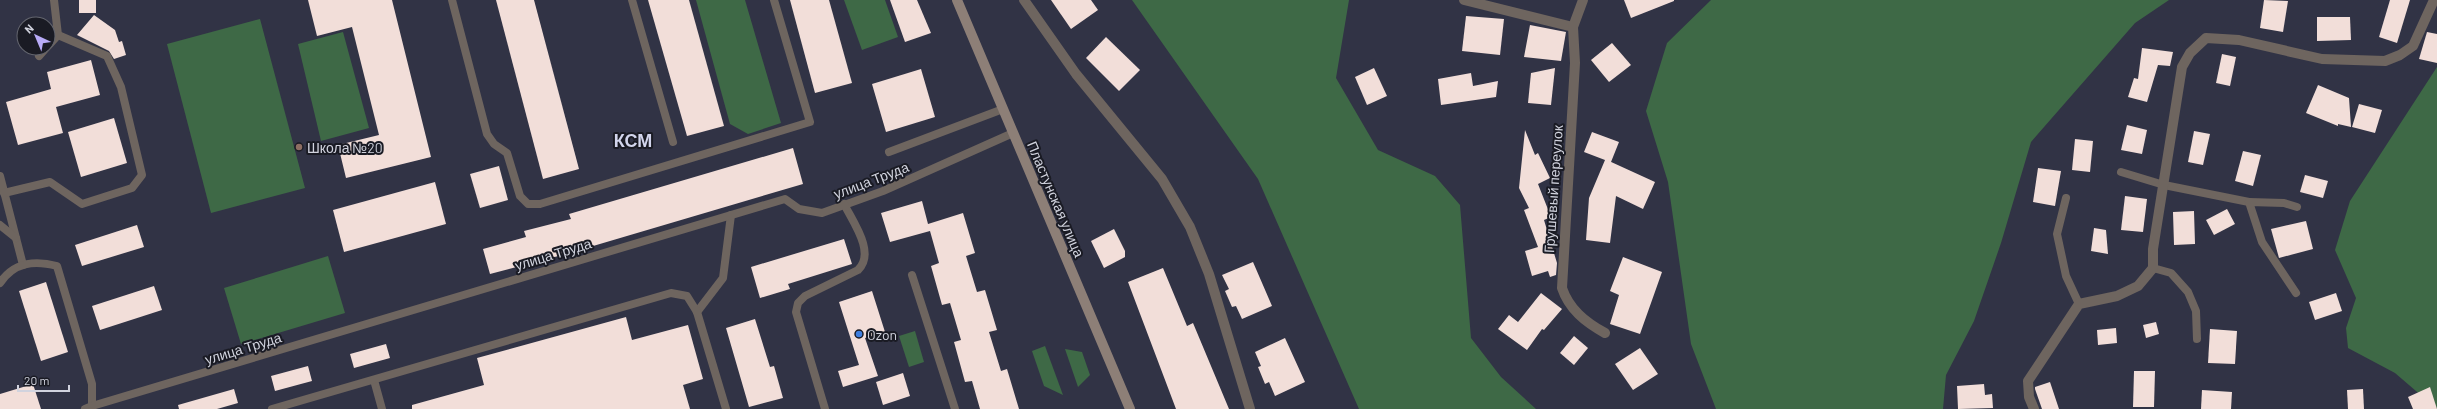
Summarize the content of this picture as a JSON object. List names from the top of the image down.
{
  "streets": {
    "main road": ["Пластунская улица"],
    "street": ["Грушевый переулок"],
    "lane": ["улица Труда"]
  },
  "crossings": [
    ["улица Труда", "Пластунская улица"]
  ],
  "districts": ["КСМ"],
  "places": ["Школа №20", "Ozon"],
  "scale_bar": "20 m",
  "north": "top left"
}
